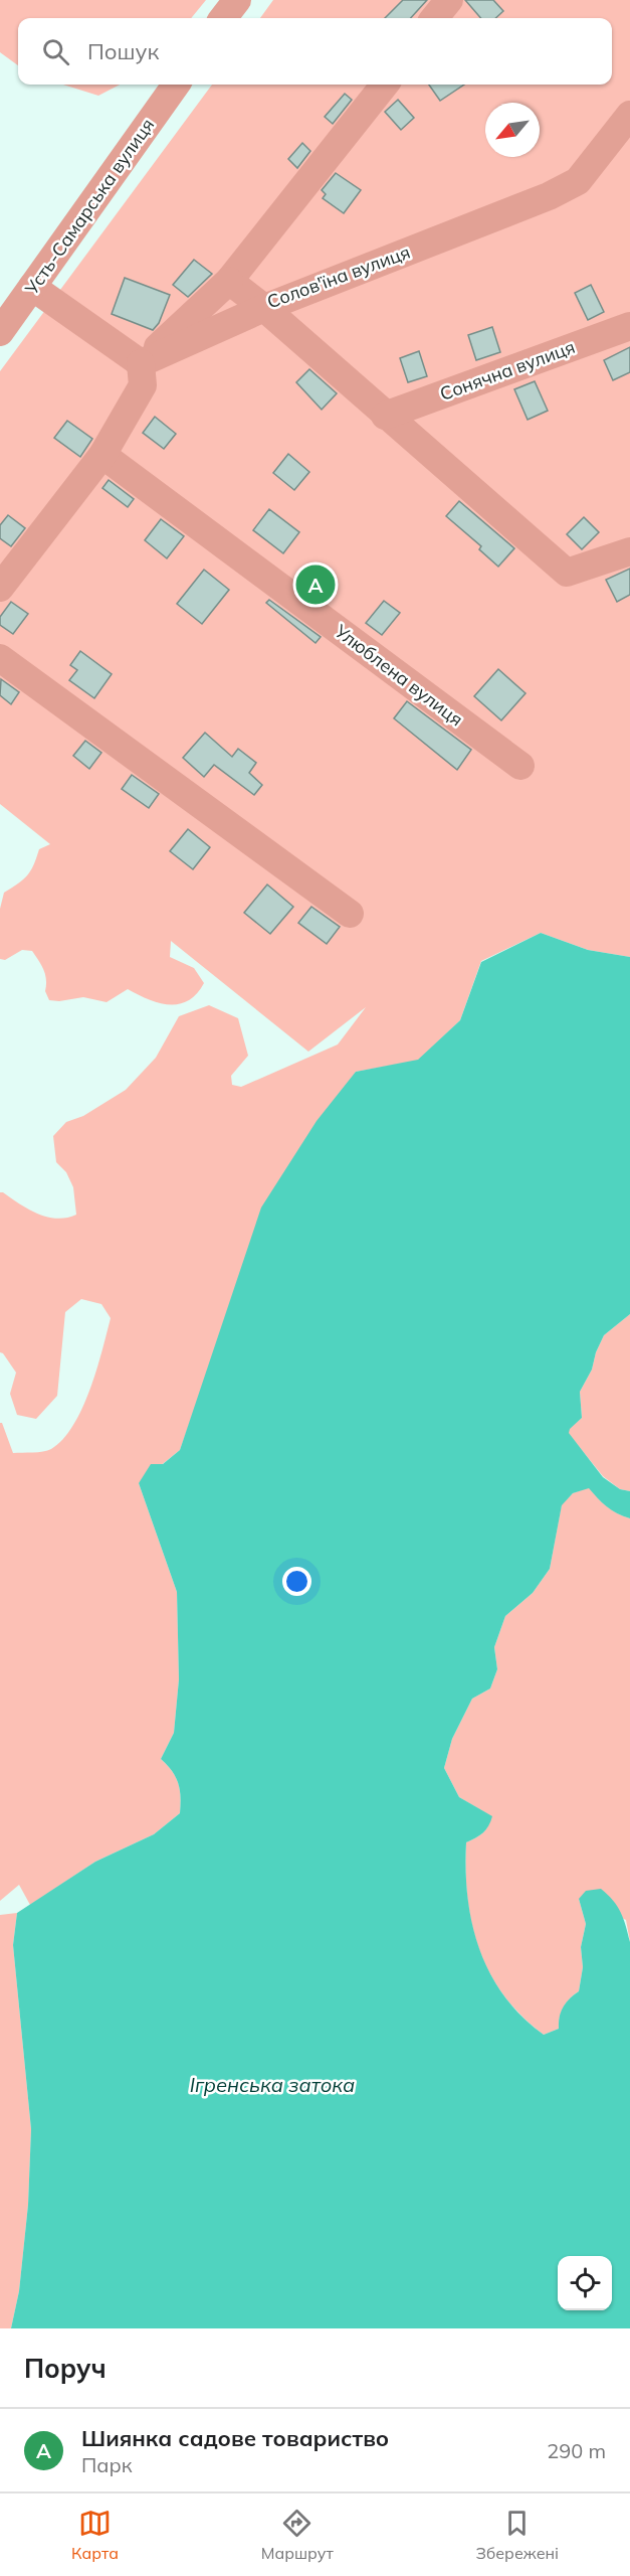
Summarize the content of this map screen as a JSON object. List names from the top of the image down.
{
  "streets": {
    "street": [
      "Усть-Самарська вулиця",
      "Солов'їна вулиця",
      "Сонячна вулиця",
      "Улюблена вулиця"
    ]
  },
  "water": ["Ігренська затока"],
  "north": "bottom left",
  "page": {
    "search": "Пошук",
    "pins": "A",
    "heading": "Поруч",
    "list": [
      {
        "mark": "A",
        "name": "Шиянка садове товариство",
        "note": "Парк",
        "value": "290 m"
      }
    ],
    "nav": ["Карта", "Маршрут", "Збережені"]
  }
}
